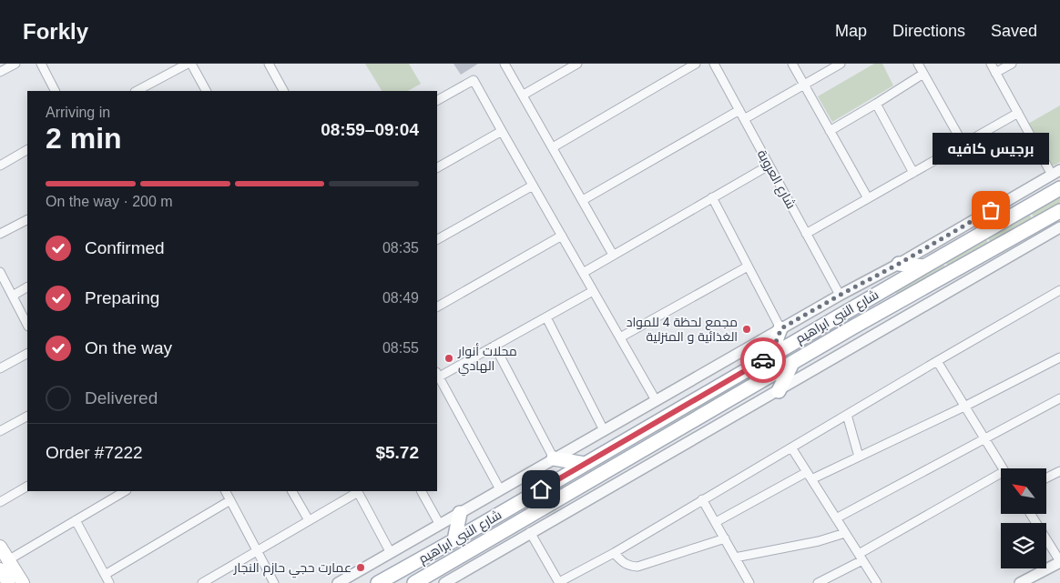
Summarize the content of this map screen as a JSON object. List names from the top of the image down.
{
  "streets": {
    "main road": ["شارع النبي ابراهيم"],
    "street": ["شارع العروبة"]
  },
  "places": [
    "برجيس كافيه",
    "مجمع لحظة 4 للمواد الغذائية و المنزلية",
    "محلات أنوار الهادي",
    "عمارت حجي حازم النجار"
  ],
  "north": "top left",
  "page": {
    "header": "Forkly",
    "nav": ["Map", "Directions", "Saved"],
    "heading": ["2 min", "Arriving in", "08:59–09:04"],
    "panel": ["Order #7222", "$5.72"],
    "bubble": "برجيس كافيه",
    "bar": "On the way · 200 m",
    "list": [
      ["Confirmed", "08:35"],
      ["Preparing", "08:49"],
      ["On the way", "08:55"],
      "Delivered"
    ]
  }
}
